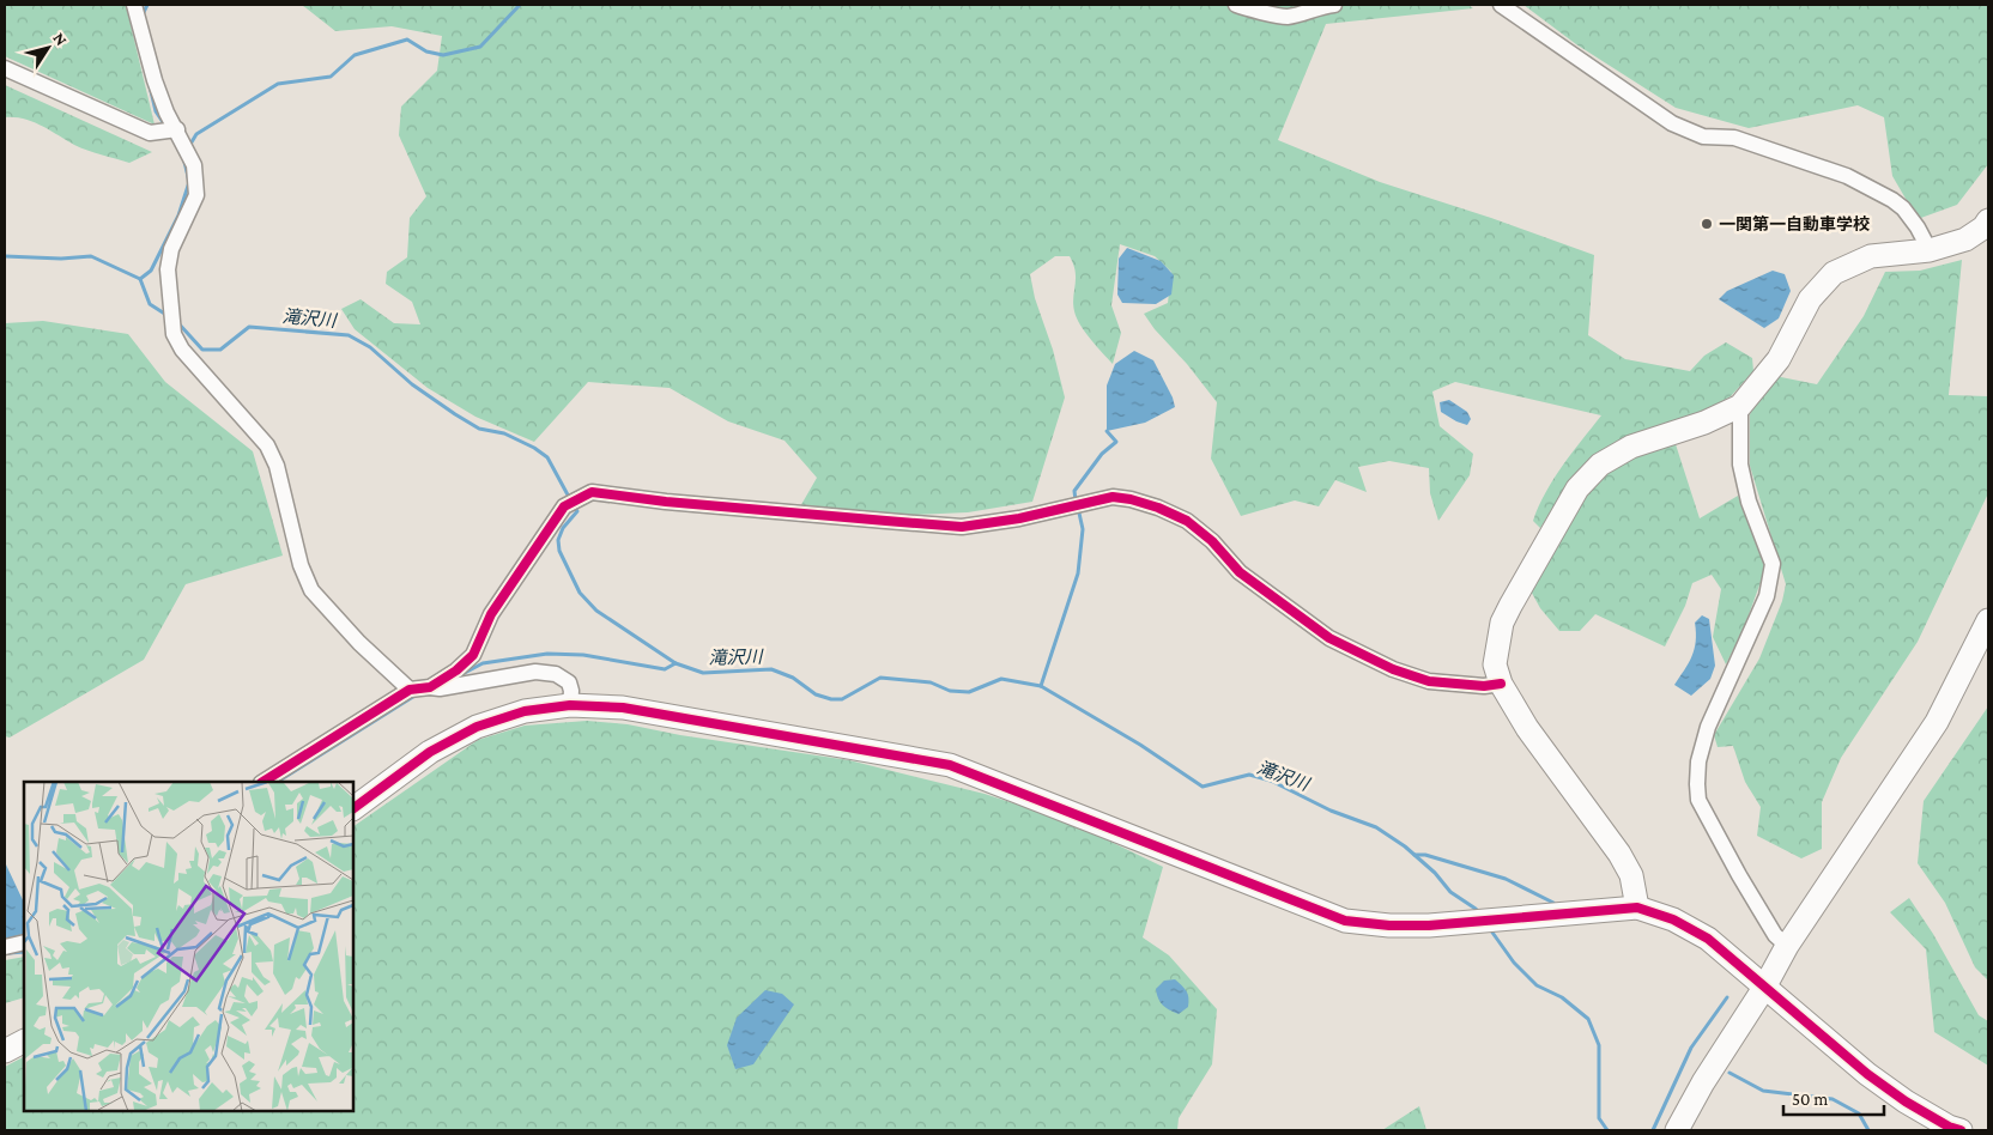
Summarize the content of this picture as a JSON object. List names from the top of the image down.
{
  "water": ["滝沢川"],
  "places": ["一関第一自動車学校"],
  "scale_bar": "50 m",
  "north": "top right"
}
